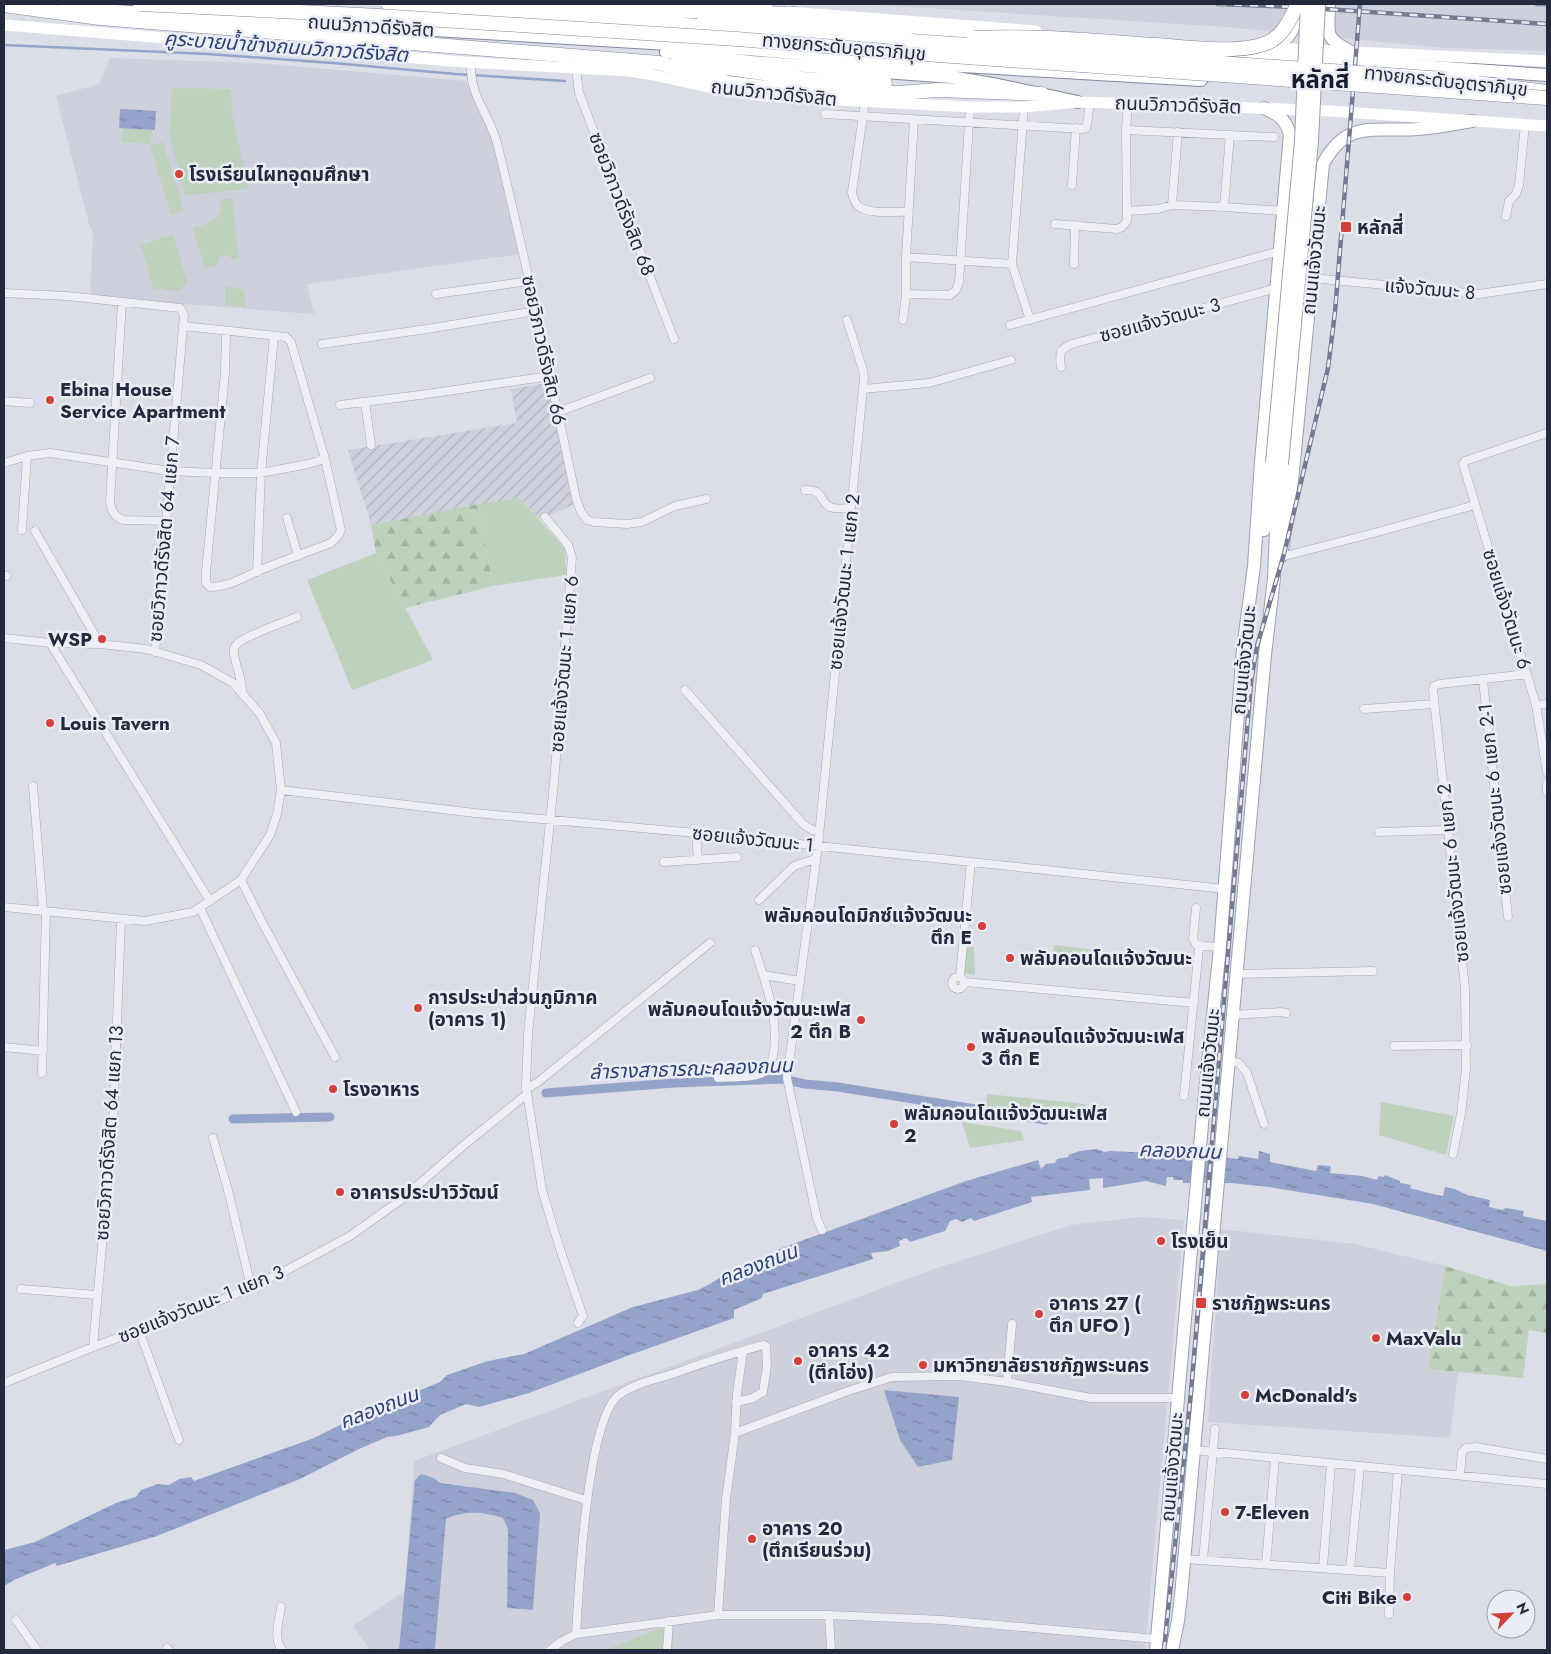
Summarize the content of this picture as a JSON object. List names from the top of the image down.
{
  "streets": {
    "highway": ["ทางยกระดับอุตราภิมุข"],
    "main road": ["ถนนวิภาวดีรังสิต", "ถนนแจ้งวัฒนะ"],
    "street": [
      "ซอยวิภาวดีรังสิต 68",
      "แจ้งวัฒนะ 8",
      "ซอยแจ้งวัฒนะ 3",
      "ซอยวิภาวดีรังสิต 66",
      "ซอยวิภาวดีรังสิต 64 แยก 7",
      "ซอยแจ้งวัฒนะ 1 แยก 2",
      "ซอยแจ้งวัฒนะ 6",
      "ซอยแจ้งวัฒนะ 1 แยก 6",
      "ซอยแจ้งวัฒนะ 6 แยก 2-1",
      "ซอยแจ้งวัฒนะ 1",
      "ซอยแจ้งวัฒนะ 6 แยก 2",
      "ซอยวิภาวดีรังสิต 64 แยก 13",
      "ซอยแจ้งวัฒนะ 1 แยก 3"
    ]
  },
  "crossings": [
    ["ถนนวิภาวดีรังสิต", "ซอยวิภาวดีรังสิต 68"],
    ["ถนนวิภาวดีรังสิต", "ถนนแจ้งวัฒนะ"],
    ["ถนนวิภาวดีรังสิต", "ซอยวิภาวดีรังสิต 66"],
    ["ถนนแจ้งวัฒนะ", "แจ้งวัฒนะ 8"],
    ["ถนนแจ้งวัฒนะ", "ซอยแจ้งวัฒนะ 3"],
    ["ถนนแจ้งวัฒนะ", "ซอยแจ้งวัฒนะ 1"],
    ["ซอยแจ้งวัฒนะ 1 แยก 2", "ซอยแจ้งวัฒนะ 1"],
    ["ซอยแจ้งวัฒนะ 6", "ซอยแจ้งวัฒนะ 6 แยก 2"],
    ["ซอยแจ้งวัฒนะ 1 แยก 6", "ซอยแจ้งวัฒนะ 1"],
    ["ซอยแจ้งวัฒนะ 1 แยก 6", "ซอยแจ้งวัฒนะ 1 แยก 3"],
    ["ซอยแจ้งวัฒนะ 6 แยก 2-1", "ซอยแจ้งวัฒนะ 6 แยก 2"],
    ["ซอยวิภาวดีรังสิต 64 แยก 13", "ซอยแจ้งวัฒนะ 1 แยก 3"]
  ],
  "districts": ["หลักสี่"],
  "water": ["คูระบายน้ำข้างถนนวิภาวดีรังสิต", "ลำรางสาธารณะคลองถนน", "คลองถนน"],
  "places": {
    "other": [
      "โรงเรียนไผทอุดมศึกษา",
      "Ebina House Service Apartment",
      "WSP",
      "Louis Tavern",
      "พลัมคอนโดมิกซ์แจ้งวัฒนะ ตึก E",
      "พลัมคอนโดแจ้งวัฒนะ",
      "การประปาส่วนภูมิภาค (อาคาร 1)",
      "พลัมคอนโดแจ้งวัฒนะเฟส 2 ตึก B",
      "พลัมคอนโดแจ้งวัฒนะเฟส 3 ตึก E",
      "โรงอาหาร",
      "พลัมคอนโดแจ้งวัฒนะเฟส 2",
      "อาคารประปาวิวัฒน์",
      "โรงเย็น",
      "อาคาร 27 ( ตึก UFO )",
      "MaxValu",
      "อาคาร 42 (ตึกโอ่ง)",
      "มหาวิทยาลัยราชภัฏพระนคร",
      "McDonald's",
      "7-Eleven",
      "อาคาร 20 (ตึกเรียนร่วม)",
      "Citi Bike"
    ],
    "transit": ["หลักสี่", "ราชภัฏพระนคร"]
  },
  "north": "top right"
}
